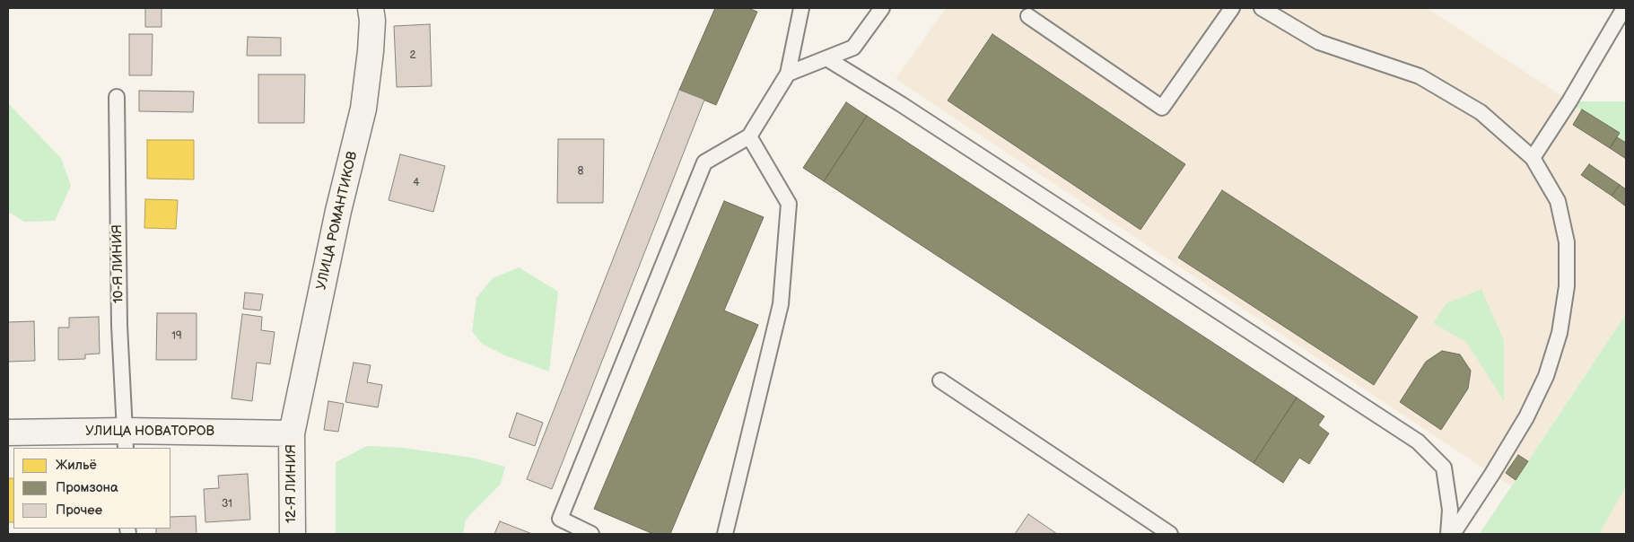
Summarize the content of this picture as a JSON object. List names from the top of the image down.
{
  "streets": {
    "street": ["УЛИЦА РОМАНТИКОВ", "УЛИЦА НОВАТОРОВ", "12-Я ЛИНИЯ"],
    "lane": ["10-Я ЛИНИЯ"]
  },
  "crossings": [
    ["УЛИЦА РОМАНТИКОВ", "УЛИЦА НОВАТОРОВ"],
    ["УЛИЦА РОМАНТИКОВ", "12-Я ЛИНИЯ"],
    ["10-Я ЛИНИЯ", "УЛИЦА НОВАТОРОВ"],
    ["УЛИЦА НОВАТОРОВ", "12-Я ЛИНИЯ"]
  ],
  "house_numbers": [
    "2",
    "8",
    "4",
    "19",
    "31"
  ],
  "legend": ["Жильё", "Промзона", "Прочее"]
}
